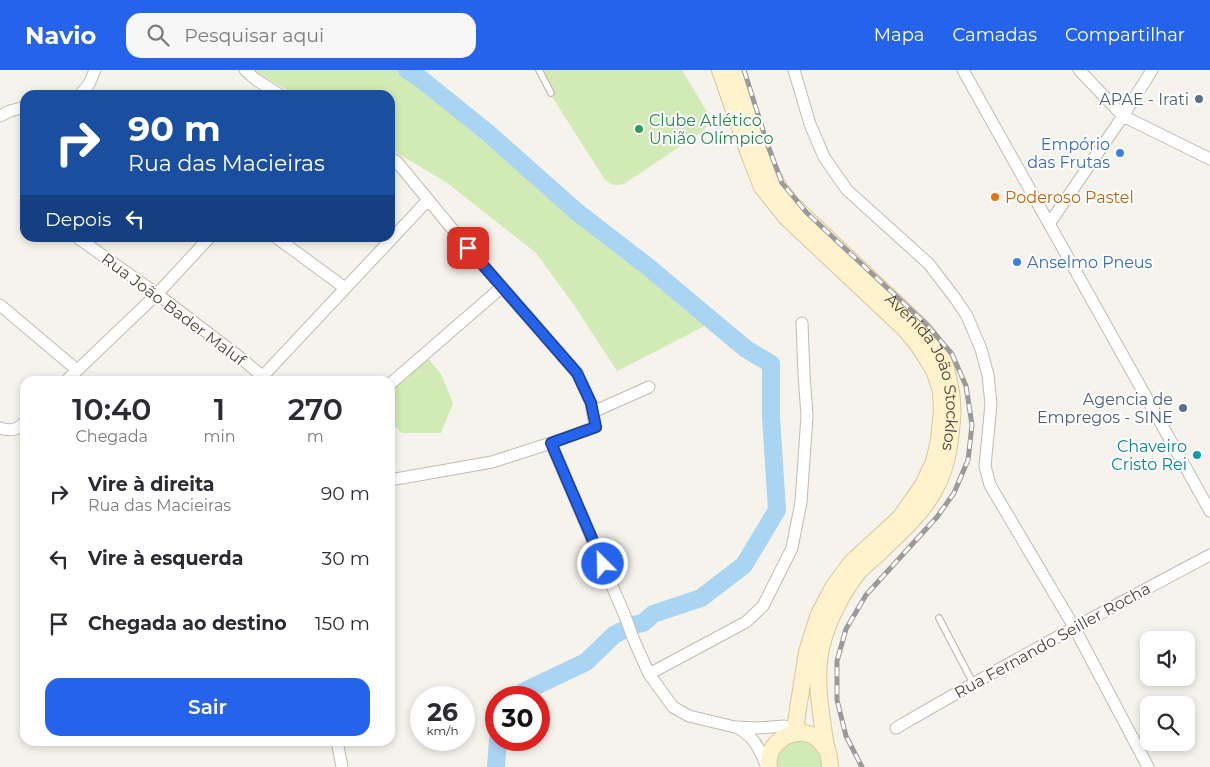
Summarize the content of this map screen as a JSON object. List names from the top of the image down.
{
  "streets": {
    "main road": ["Avenida João Stocklos"],
    "street": ["Rua João Bader Maluf", "Rua Fernando Seiller Rocha"]
  },
  "places": [
    "APAE - Irati",
    "Clube Atlético União Olímpico",
    "Empório das Frutas",
    "Poderoso Pastel",
    "Anselmo Pneus",
    "Agencia de Empregos - SINE",
    "Chaveiro Cristo Rei"
  ],
  "page": {
    "header": "Navio",
    "search": "Pesquisar aqui",
    "nav": ["Mapa", "Camadas", "Compartilhar"],
    "turn": ["90 m", "Rua das Macieiras"],
    "then": "Depois",
    "eta": [
      "10:40",
      "Chegada",
      "1",
      "min",
      "270",
      "m"
    ],
    "list": [
      {
        "name": "Vire à direita",
        "note": "Rua das Macieiras",
        "value": "90 m"
      },
      {
        "name": "Vire à esquerda",
        "value": "30 m"
      },
      {
        "name": "Chegada ao destino",
        "value": "150 m"
      }
    ],
    "buttons": "Sair",
    "speed": "26 km/h",
    "limit": "30"
  }
}
